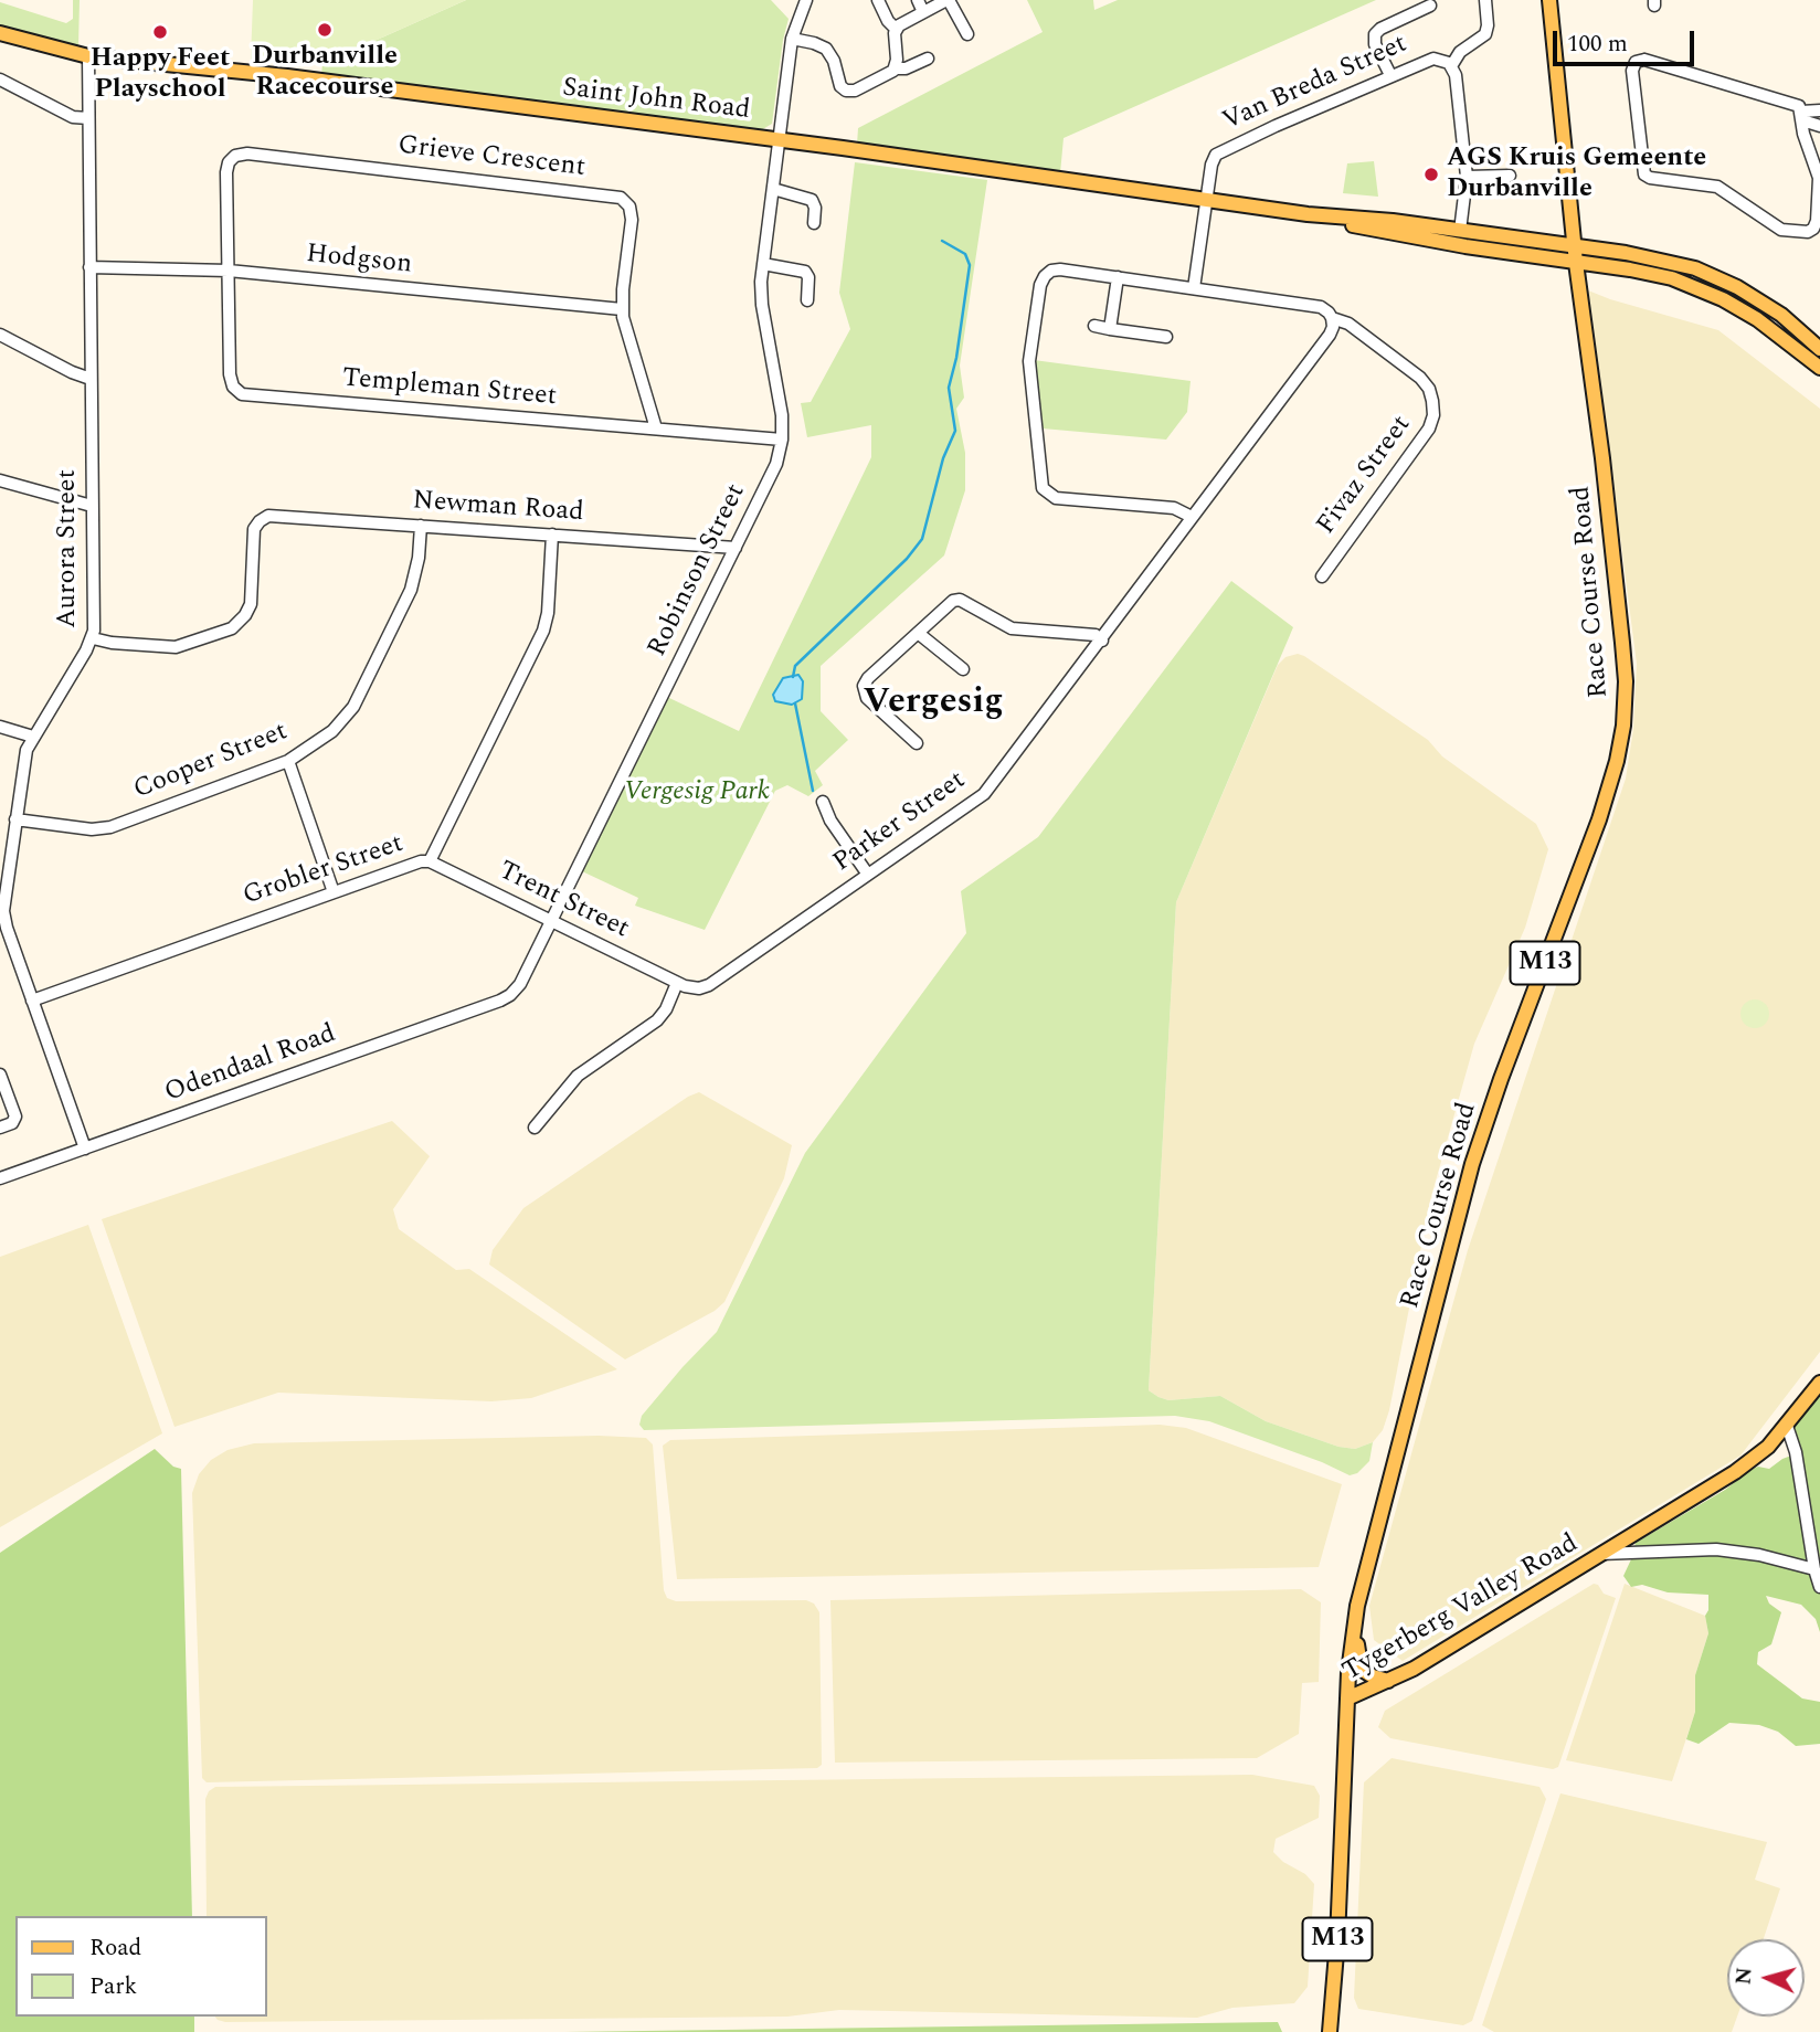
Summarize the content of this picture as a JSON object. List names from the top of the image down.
{
  "streets": {
    "main road": [
      "Saint John Road",
      "Race Course Road",
      "M13",
      "Tygerberg Valley Road"
    ],
    "street": [
      "Van Breda Street",
      "Grieve Crescent",
      "Hodgson",
      "Templeman Street",
      "Fivaz Street",
      "Newman Road",
      "Aurora Street",
      "Robinson Street",
      "Cooper Street",
      "Parker Street",
      "Grobler Street",
      "Trent Street",
      "Odendaal Road"
    ]
  },
  "crossings": [
    ["Van Breda Street", "Saint John Road"],
    ["Saint John Road", "Aurora Street"],
    ["Saint John Road", "Robinson Street"],
    ["Saint John Road", "Race Course Road"],
    ["Grieve Crescent", "Hodgson"],
    ["Grieve Crescent", "Templeman Street"],
    ["Hodgson", "Templeman Street"],
    ["Hodgson", "Aurora Street"],
    ["Templeman Street", "Robinson Street"],
    ["Fivaz Street", "Parker Street"],
    ["Newman Road", "Aurora Street"],
    ["Newman Road", "Robinson Street"],
    ["Newman Road", "Cooper Street"],
    ["Newman Road", "Grobler Street"],
    ["Aurora Street", "Cooper Street"],
    ["Aurora Street", "Grobler Street"],
    ["Aurora Street", "Odendaal Road"],
    ["Robinson Street", "Trent Street"],
    ["Robinson Street", "Odendaal Road"],
    ["Race Course Road", "Tygerberg Valley Road"],
    ["Parker Street", "Trent Street"],
    ["Grobler Street", "Trent Street"]
  ],
  "districts": ["Vergesig"],
  "parks": ["Vergesig Park"],
  "places": ["Durbanville Racecourse", "Happy Feet Playschool", "AGS Kruis Gemeente Durbanville"],
  "legend": ["Road", "Park"],
  "scale_bar": "100 m",
  "north": "left"
}
